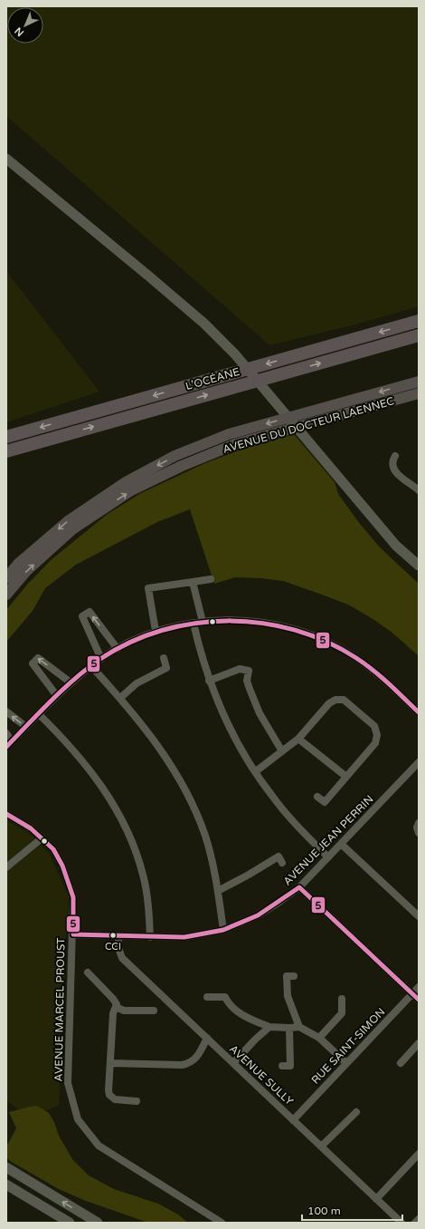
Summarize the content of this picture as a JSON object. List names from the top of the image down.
{
  "streets": {
    "highway": ["L’OCÉANE"],
    "main road": ["AVENUE DU DOCTEUR LAENNEC"],
    "street": [
      "AVENUE JEAN PERRIN",
      "AVENUE MARCEL PROUST",
      "RUE SAINT-SIMON",
      "AVENUE SULLY"
    ]
  },
  "crossings": [
    ["AVENUE JEAN PERRIN", "AVENUE MARCEL PROUST"],
    ["AVENUE JEAN PERRIN", "AVENUE SULLY"],
    ["RUE SAINT-SIMON", "AVENUE SULLY"]
  ],
  "places": ["CCI"],
  "lines": ["transit line 5"],
  "scale_bar": "100 m",
  "north": "bottom left"
}
